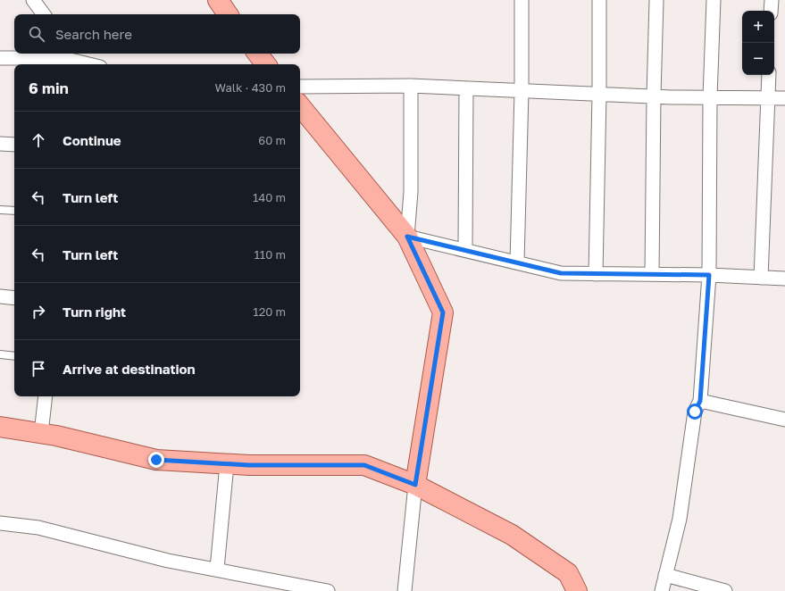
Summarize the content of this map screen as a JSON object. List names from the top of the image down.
{
  "page": {
    "map_buttons": ["+", "−"],
    "search": "Search here",
    "heading": ["6 min", "Walk · 430 m"],
    "list": [
      ["Continue", "60 m"],
      ["Turn left", "140 m"],
      ["Turn left", "110 m"],
      ["Turn right", "120 m"],
      "Arrive at destination"
    ]
  }
}
